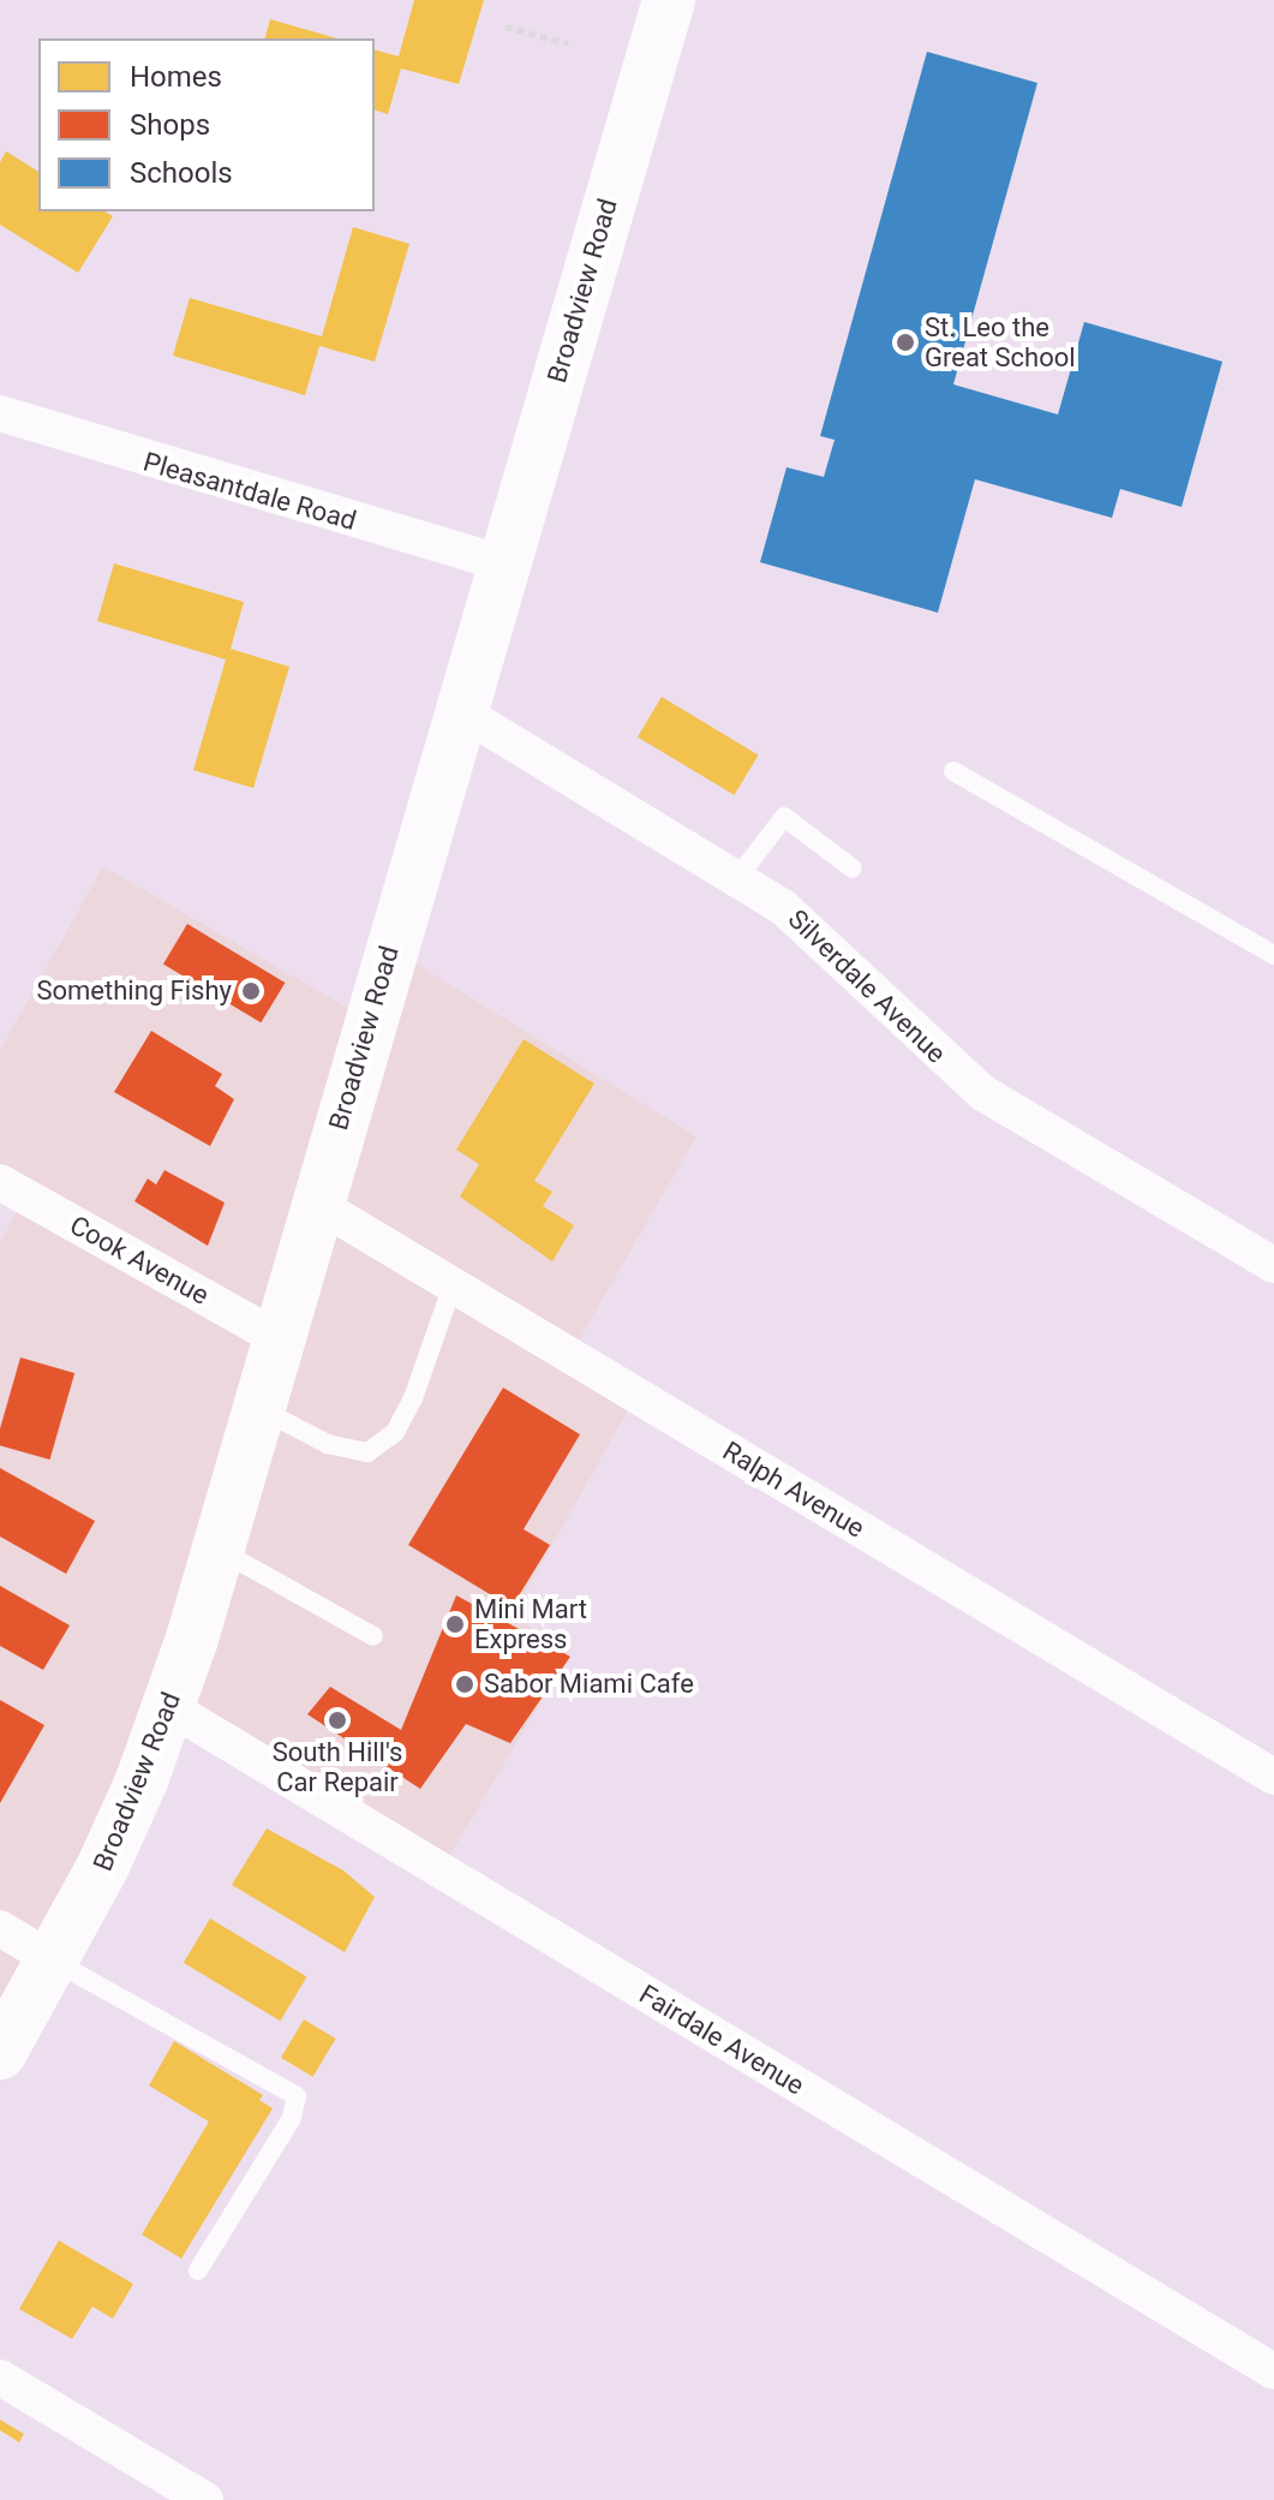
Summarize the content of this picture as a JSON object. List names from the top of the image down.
{
  "streets": {
    "main road": ["Broadview Road"],
    "street": [
      "Pleasantdale Road",
      "Silverdale Avenue",
      "Cook Avenue",
      "Ralph Avenue",
      "Fairdale Avenue"
    ]
  },
  "crossings": [
    ["Broadview Road", "Pleasantdale Road"],
    ["Broadview Road", "Silverdale Avenue"],
    ["Broadview Road", "Cook Avenue"],
    ["Broadview Road", "Ralph Avenue"],
    ["Broadview Road", "Fairdale Avenue"]
  ],
  "places": [
    "St. Leo the Great School",
    "Something Fishy",
    "Mini Mart Express",
    "Sabor Miami Cafe",
    "South Hill's Car Repair"
  ],
  "legend": ["Homes", "Shops", "Schools"]
}
